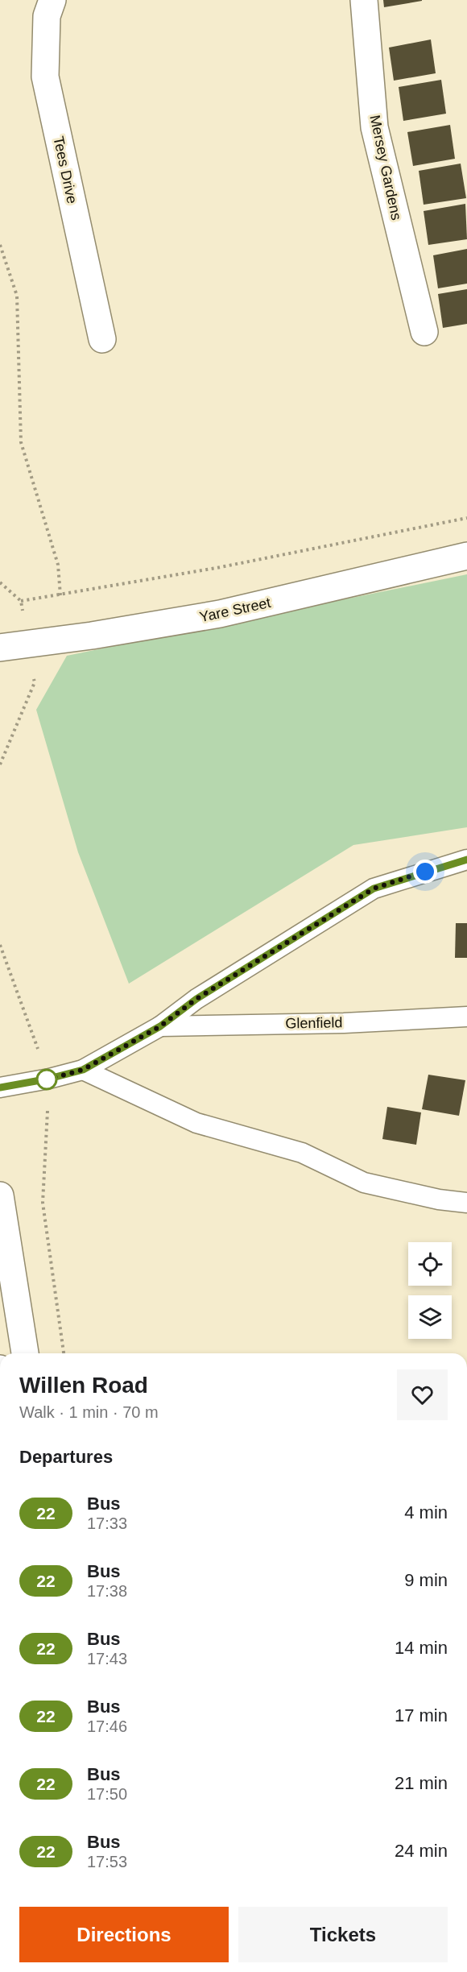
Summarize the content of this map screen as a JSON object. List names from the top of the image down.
{
  "streets": {
    "street": ["Mersey Gardens", "Tees Drive", "Yare Street"],
    "lane": ["Glenfield"]
  },
  "lines": ["bus line 22"],
  "page": {
    "heading": [
      ["Willen Road", "Walk · 1 min · 70 m"],
      "Departures"
    ],
    "list": [
      {
        "mark": "22",
        "name": "Bus",
        "note": "17:33",
        "value": "4 min"
      },
      {
        "mark": "22",
        "name": "Bus",
        "note": "17:38",
        "value": "9 min"
      },
      {
        "mark": "22",
        "name": "Bus",
        "note": "17:43",
        "value": "14 min"
      },
      {
        "mark": "22",
        "name": "Bus",
        "note": "17:46",
        "value": "17 min"
      },
      {
        "mark": "22",
        "name": "Bus",
        "note": "17:50",
        "value": "21 min"
      },
      {
        "mark": "22",
        "name": "Bus",
        "note": "17:53",
        "value": "24 min"
      }
    ],
    "buttons": ["Directions", "Tickets"]
  }
}
